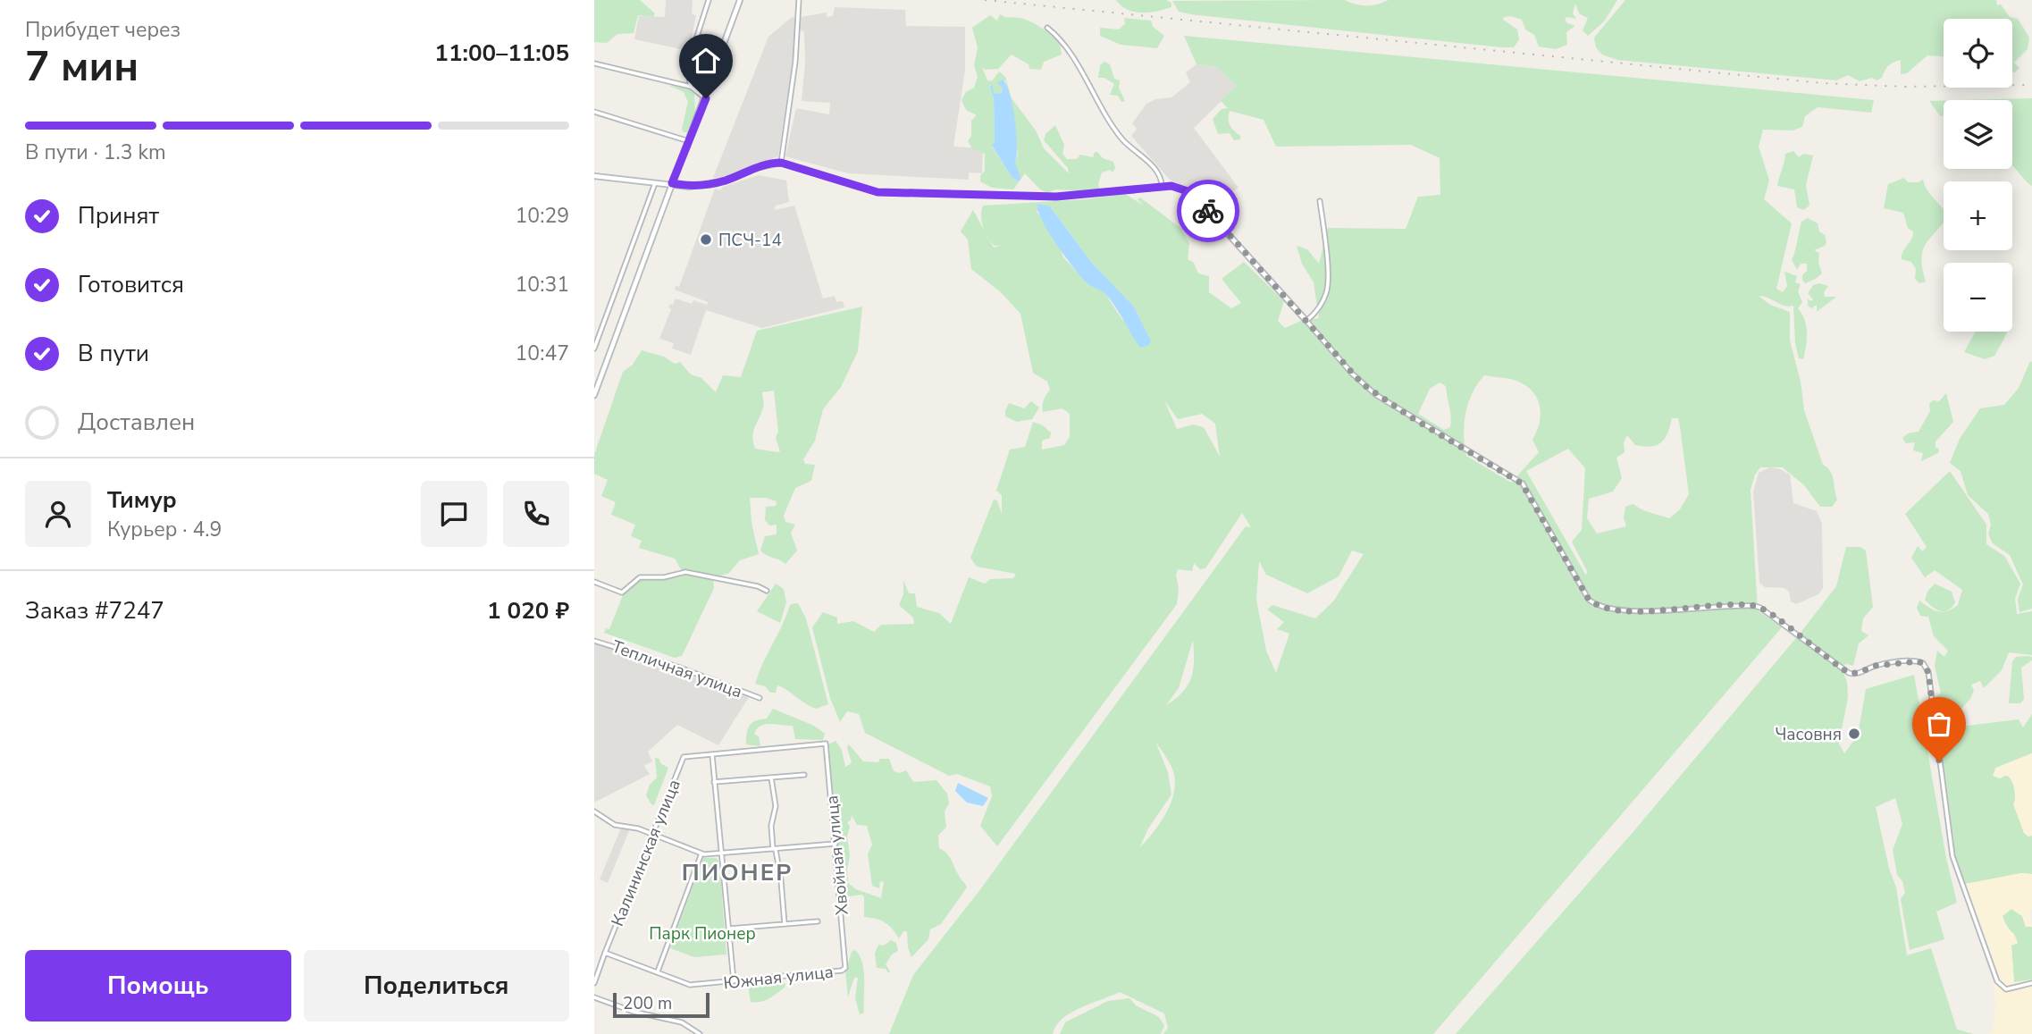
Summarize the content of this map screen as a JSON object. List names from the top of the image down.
{
  "streets": {
    "street": [
      "Тепличная улица",
      "Калининская улица",
      "Хвойная улица",
      "Южная улица"
    ]
  },
  "crossings": [
    ["Калининская улица", "Хвойная улица"],
    ["Калининская улица", "Южная улица"],
    ["Хвойная улица", "Южная улица"]
  ],
  "districts": ["ПИОНЕР"],
  "parks": ["Парк Пионер"],
  "places": ["ПСЧ-14", "Часовня"],
  "scale_bar": "200 m",
  "page": {
    "heading": ["7 мин", "Прибудет через", "11:00–11:05"],
    "panel": [
      "Тимур",
      "Курьер · 4.9",
      "Заказ #7247",
      "1 020 ₽"
    ],
    "map_buttons": ["+", "−"],
    "bar": "В пути · 1.3 km",
    "list": [
      ["Принят", "10:29"],
      ["Готовится", "10:31"],
      ["В пути", "10:47"],
      "Доставлен"
    ],
    "buttons": ["Помощь", "Поделиться"],
    "scale": "200 m"
  }
}
